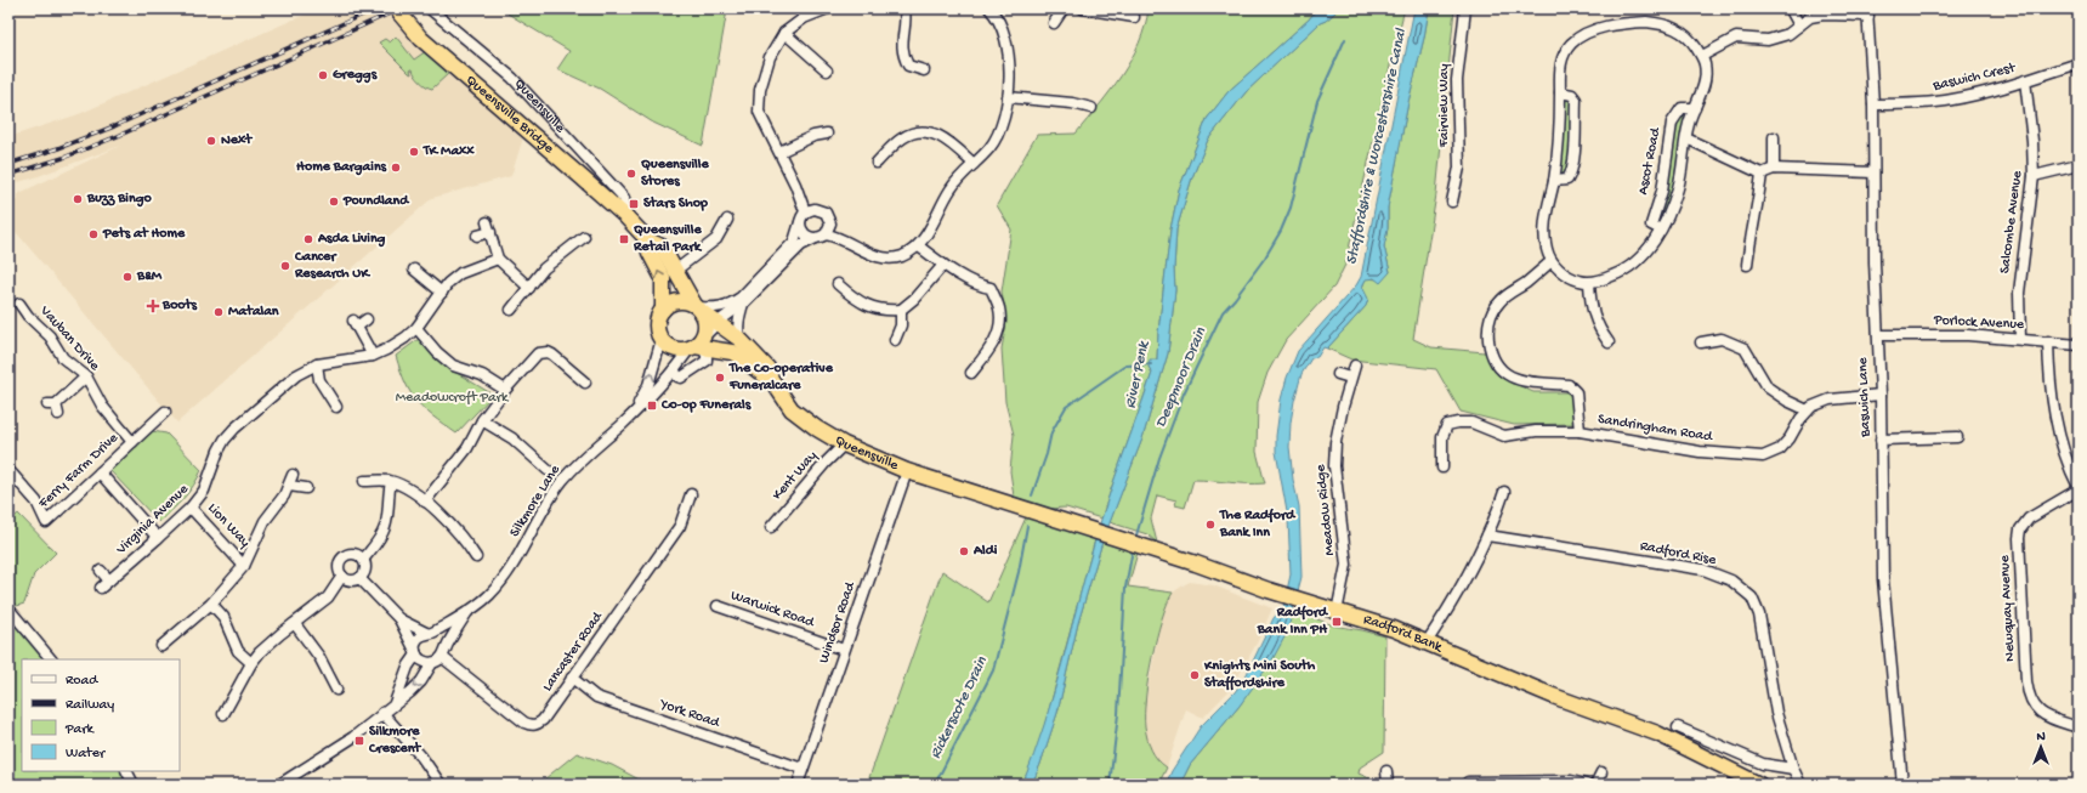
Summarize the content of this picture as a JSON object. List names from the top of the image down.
{
  "streets": {
    "highway": ["Queensville", "Queensville Bridge", "Radford Bank"],
    "street": [
      "Baswich Crest",
      "Fairview Way",
      "Ascot Road",
      "Salcombe Avenue",
      "Porlock Avenue",
      "Vauban Drive",
      "Baswich Lane",
      "Sandringham Road",
      "Ferry Farm Drive",
      "Kent Way",
      "Silkmore Lane",
      "Meadow Ridge",
      "Virginia Avenue",
      "Lion Way",
      "Radford Rise",
      "Newquay Avenue",
      "Warwick Road",
      "Windsor Road",
      "Lancaster Road",
      "York Road"
    ]
  },
  "crossings": [
    ["Baswich Crest", "Salcombe Avenue"],
    ["Baswich Crest", "Baswich Lane"],
    ["Queensville", "Queensville Bridge"],
    ["Queensville", "Kent Way"],
    ["Queensville", "Silkmore Lane"],
    ["Queensville", "Windsor Road"],
    ["Queensville", "Radford Bank"],
    ["Queensville Bridge", "Silkmore Lane"],
    ["Salcombe Avenue", "Porlock Avenue"],
    ["Porlock Avenue", "Baswich Lane"],
    ["Vauban Drive", "Ferry Farm Drive"],
    ["Baswich Lane", "Sandringham Road"],
    ["Silkmore Lane", "Lancaster Road"],
    ["Meadow Ridge", "Radford Bank"],
    ["Virginia Avenue", "Lion Way"],
    ["Warwick Road", "Windsor Road"],
    ["Windsor Road", "York Road"],
    ["Lancaster Road", "York Road"]
  ],
  "water": [
    "Staffordshire & Worcestershire Canal",
    "River Penk",
    "Deepmoor Drain",
    "Rickerscote Drain"
  ],
  "parks": ["Meadowcroft Park"],
  "places": {
    "other": [
      "Greggs",
      "Next",
      "TK Maxx",
      "Home Bargains",
      "Queensville Stores",
      "Buzz Bingo",
      "Poundland",
      "Pets at Home",
      "Asda Living",
      "Cancer Research UK",
      "B&M",
      "Matalan",
      "The Co-operative Funeralcare",
      "The Radford Bank Inn",
      "Aldi",
      "Knights Mini South Staffordshire"
    ],
    "transit": [
      "Stars Shop",
      "Queensville Retail Park",
      "Co-op Funerals",
      "Radford Bank Inn PH",
      "Silkmore Crescent"
    ],
    "health": ["Boots"]
  },
  "legend": [
    "Road",
    "Railway",
    "Park",
    "Water"
  ],
  "north": "top"
}
